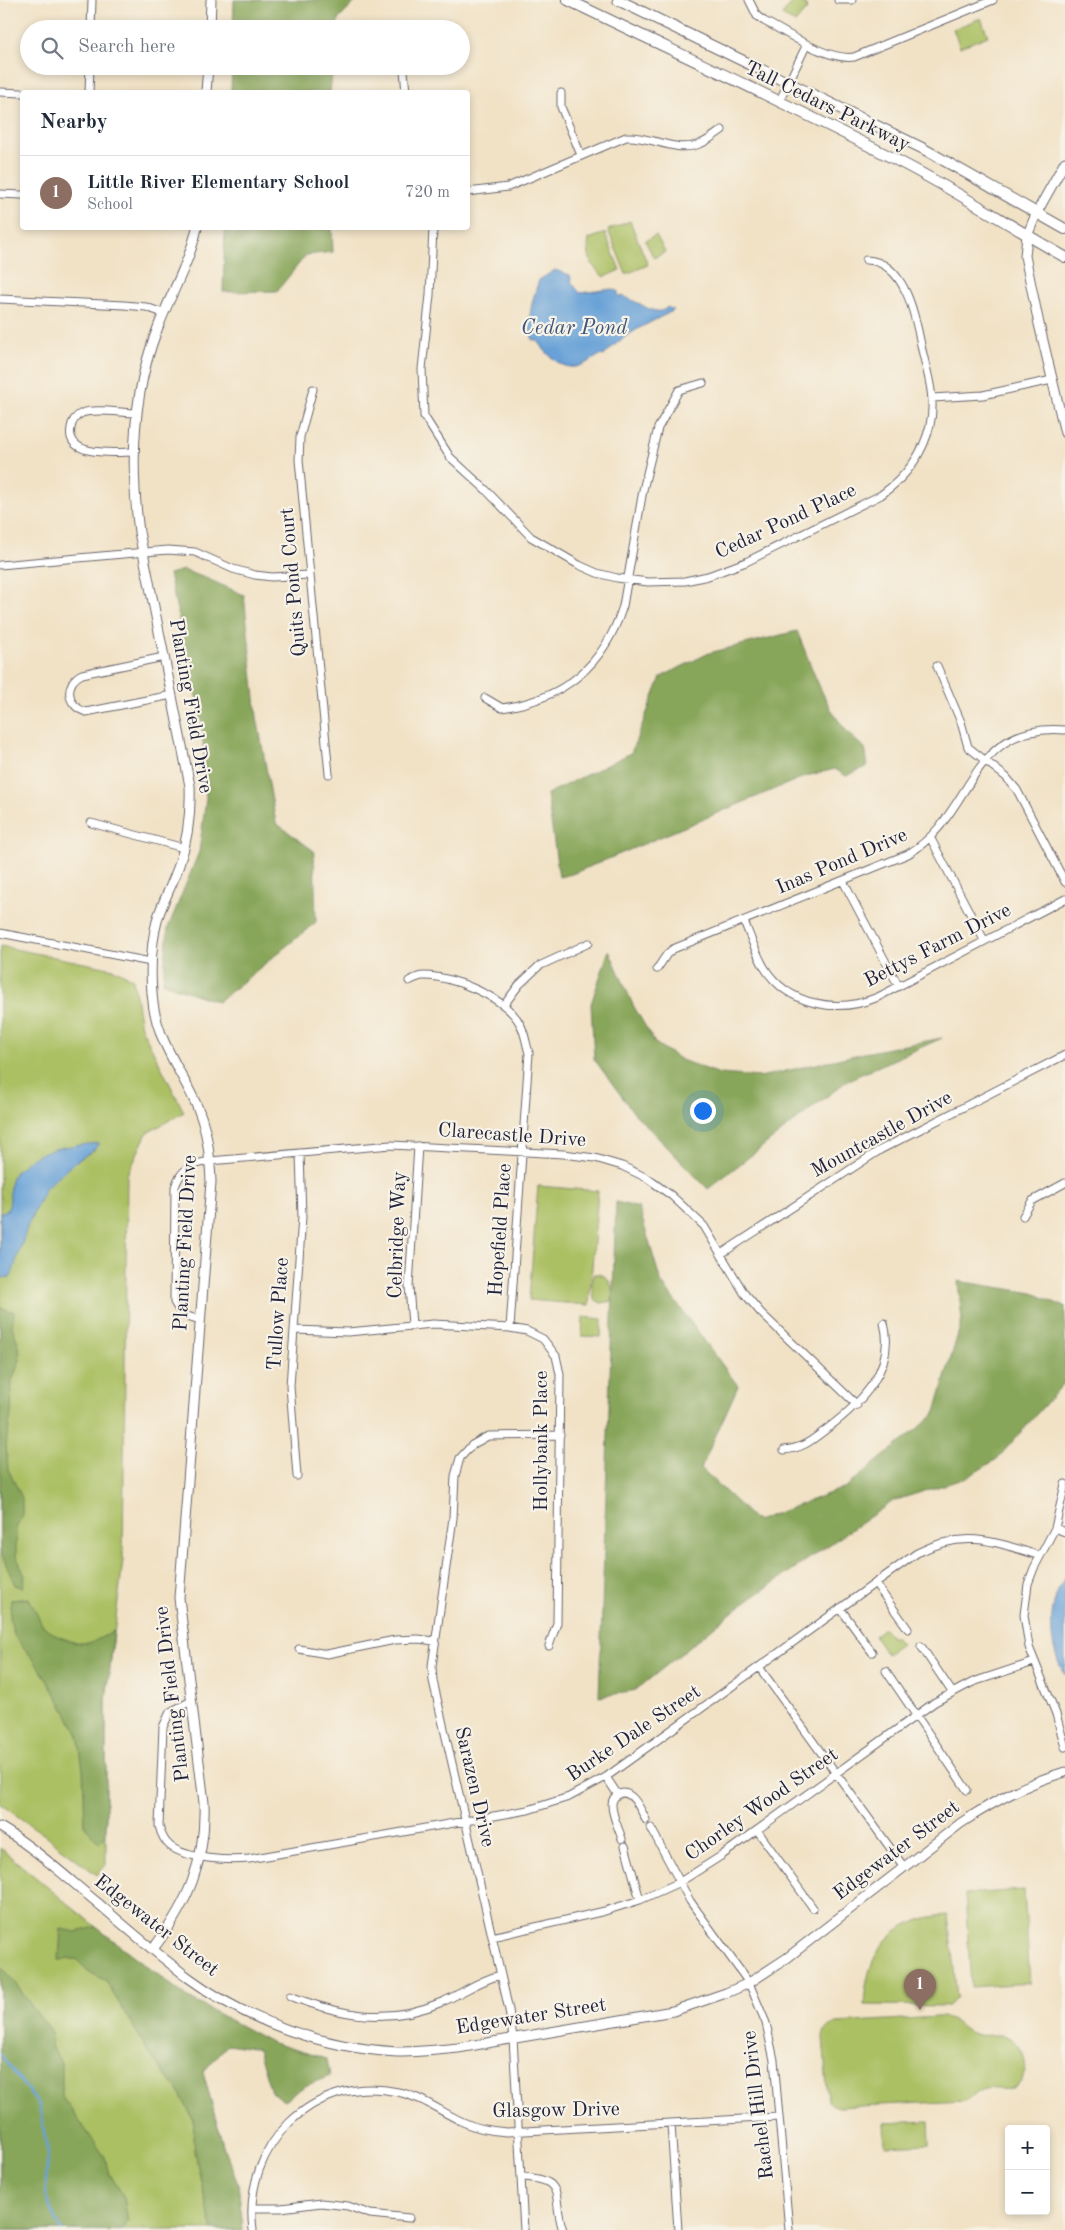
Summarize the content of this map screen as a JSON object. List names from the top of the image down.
{
  "streets": {
    "main road": ["Tall Cedars Parkway"],
    "street": [
      "Cedar Pond Place",
      "Quits Pond Court",
      "Planting Field Drive",
      "Inas Pond Drive",
      "Bettys Farm Drive",
      "Mountcastle Drive",
      "Clarecastle Drive",
      "Hopefield Place",
      "Celbridge Way",
      "Tullow Place",
      "Hollybank Place",
      "Burke Dale Street",
      "Sarazen Drive",
      "Chorley Wood Street",
      "Edgewater Street",
      "Rachel Hill Drive",
      "Glasgow Drive"
    ]
  },
  "crossings": [
    ["Planting Field Drive", "Clarecastle Drive"],
    ["Planting Field Drive", "Burke Dale Street"],
    ["Planting Field Drive", "Edgewater Street"],
    ["Inas Pond Drive", "Bettys Farm Drive"],
    ["Mountcastle Drive", "Clarecastle Drive"],
    ["Clarecastle Drive", "Hopefield Place"],
    ["Clarecastle Drive", "Celbridge Way"],
    ["Clarecastle Drive", "Tullow Place"],
    ["Hopefield Place", "Hollybank Place"],
    ["Celbridge Way", "Hollybank Place"],
    ["Tullow Place", "Hollybank Place"],
    ["Hollybank Place", "Sarazen Drive"],
    ["Burke Dale Street", "Sarazen Drive"],
    ["Sarazen Drive", "Chorley Wood Street"],
    ["Sarazen Drive", "Edgewater Street"],
    ["Sarazen Drive", "Glasgow Drive"],
    ["Chorley Wood Street", "Rachel Hill Drive"],
    ["Edgewater Street", "Rachel Hill Drive"],
    ["Rachel Hill Drive", "Glasgow Drive"]
  ],
  "water": ["Cedar Pond"],
  "page": {
    "search": "Search here",
    "heading": "Nearby",
    "list": [
      {
        "mark": "1",
        "name": "Little River Elementary School",
        "note": "School",
        "value": "720 m"
      }
    ],
    "pins": "1",
    "map_buttons": ["+", "−"]
  }
}
